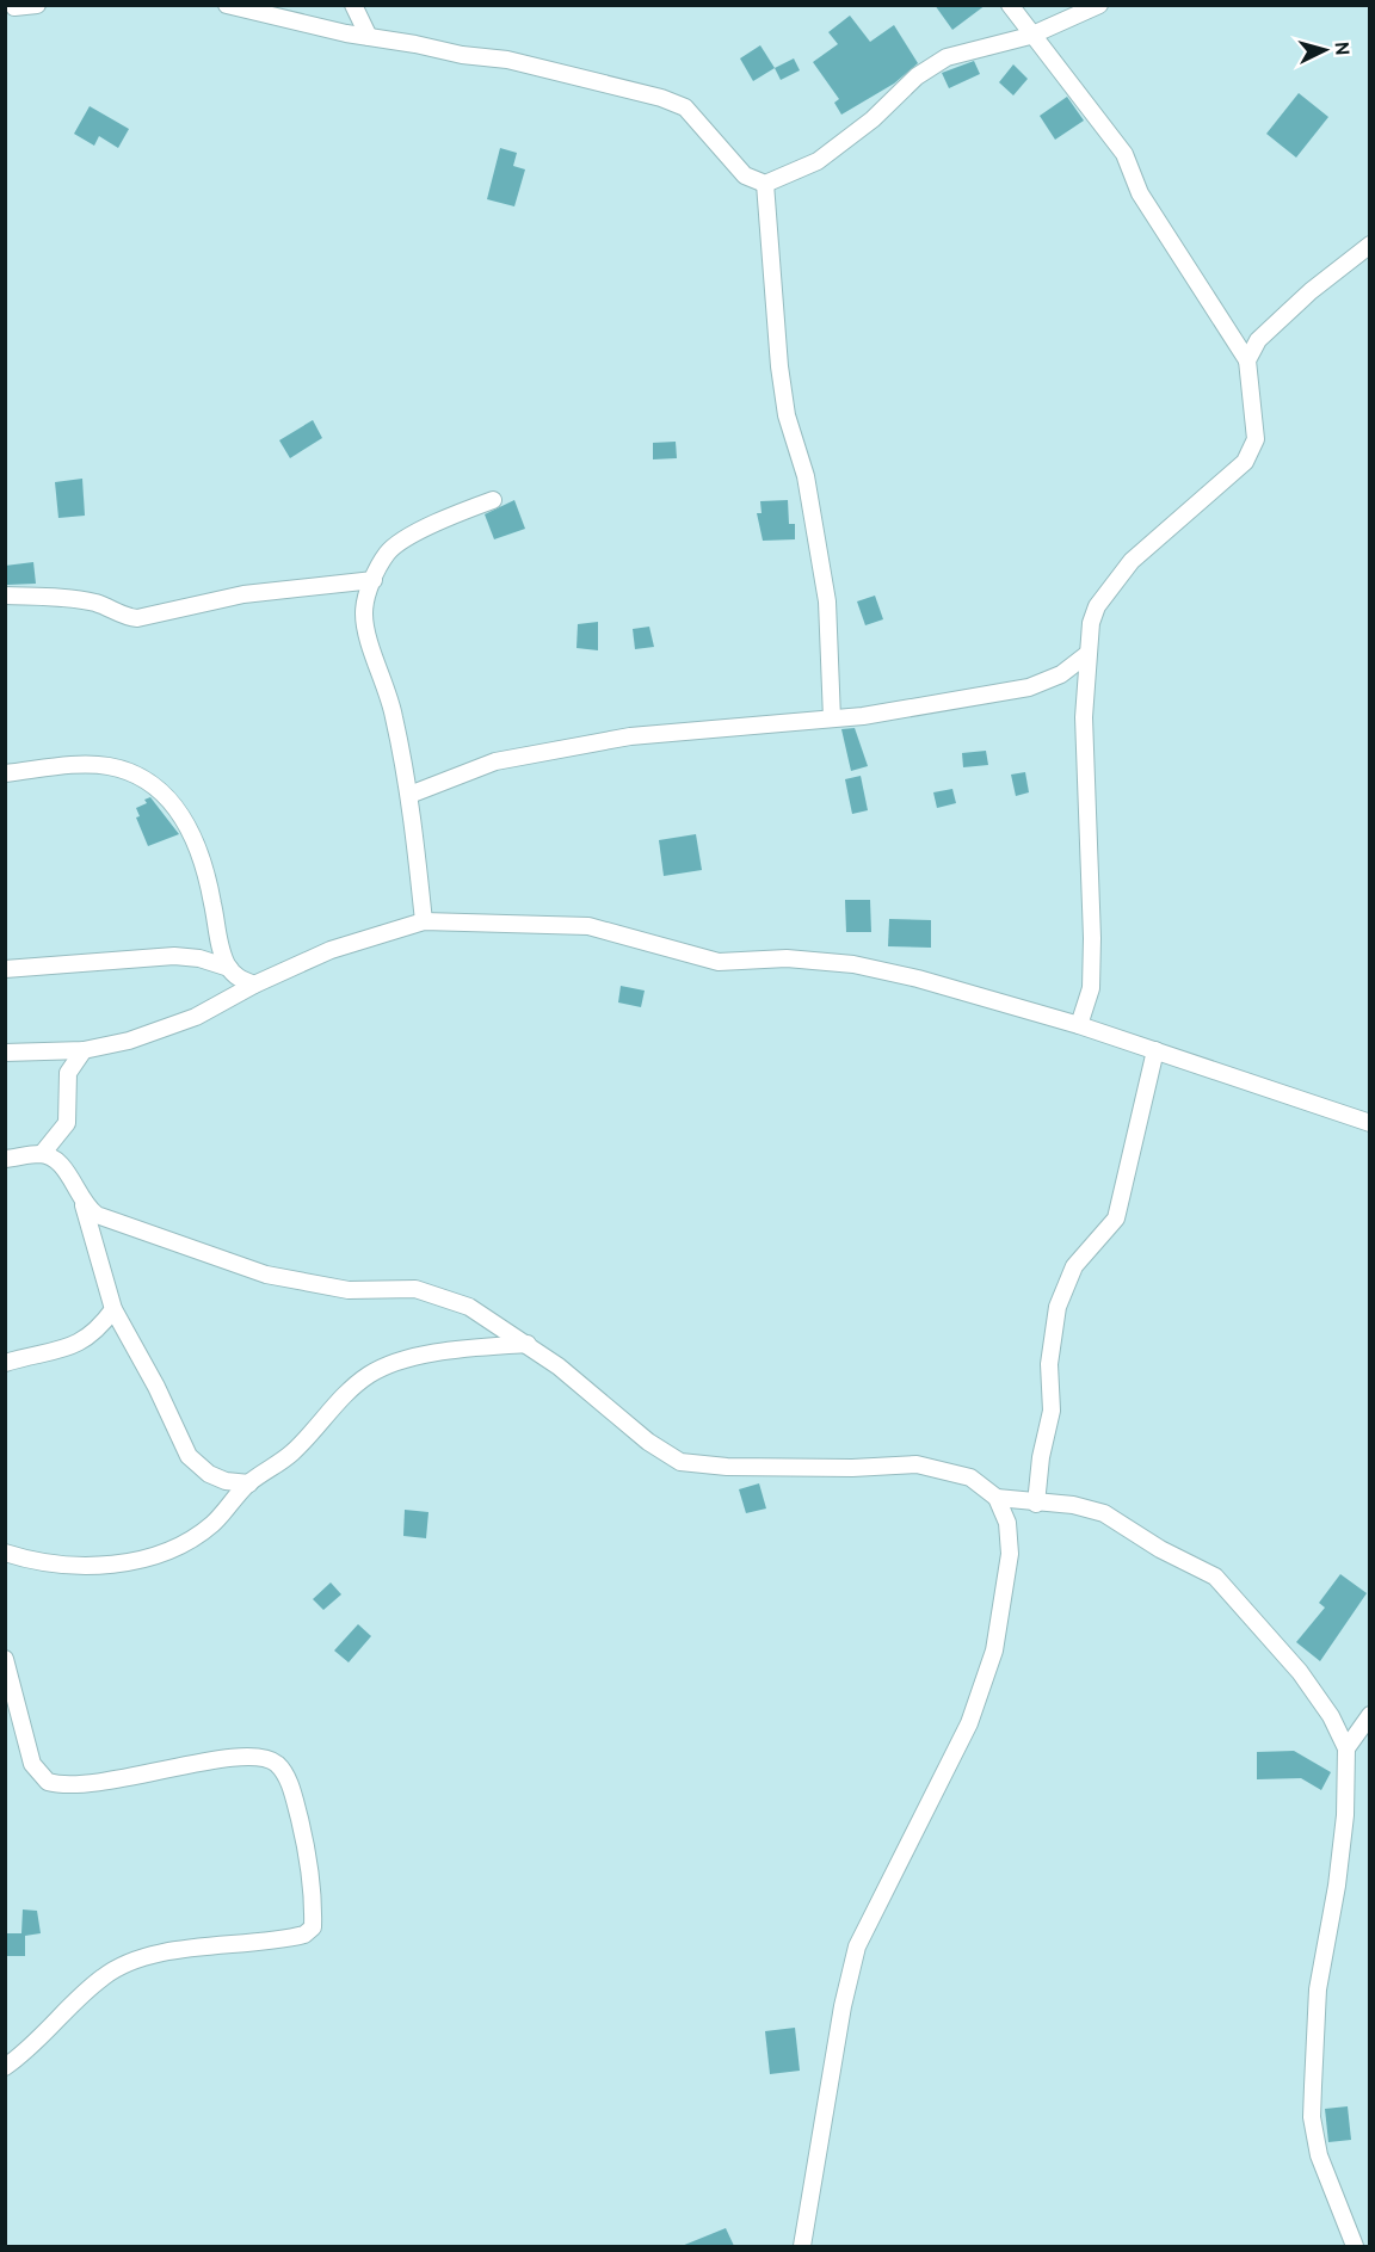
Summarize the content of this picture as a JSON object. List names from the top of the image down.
{
  "north": "right"
}
